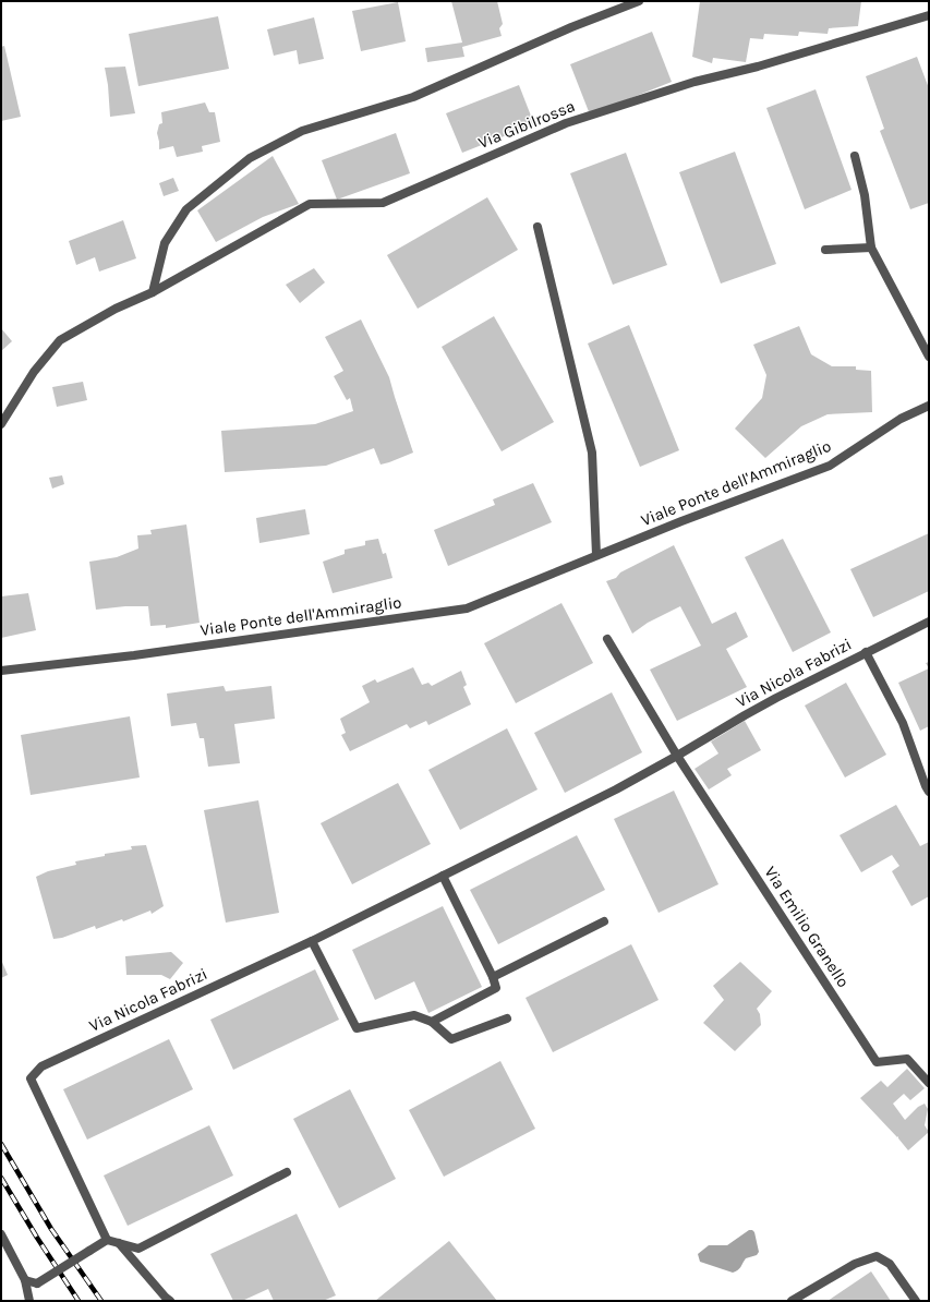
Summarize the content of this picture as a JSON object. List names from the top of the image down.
{
  "streets": {
    "street": [
      "Via Gibilrossa",
      "Viale Ponte dell'Ammiraglio",
      "Via Nicola Fabrizi",
      "Via Emilio Granello"
    ]
  },
  "crossings": [
    ["Via Nicola Fabrizi", "Via Emilio Granello"]
  ]
}
